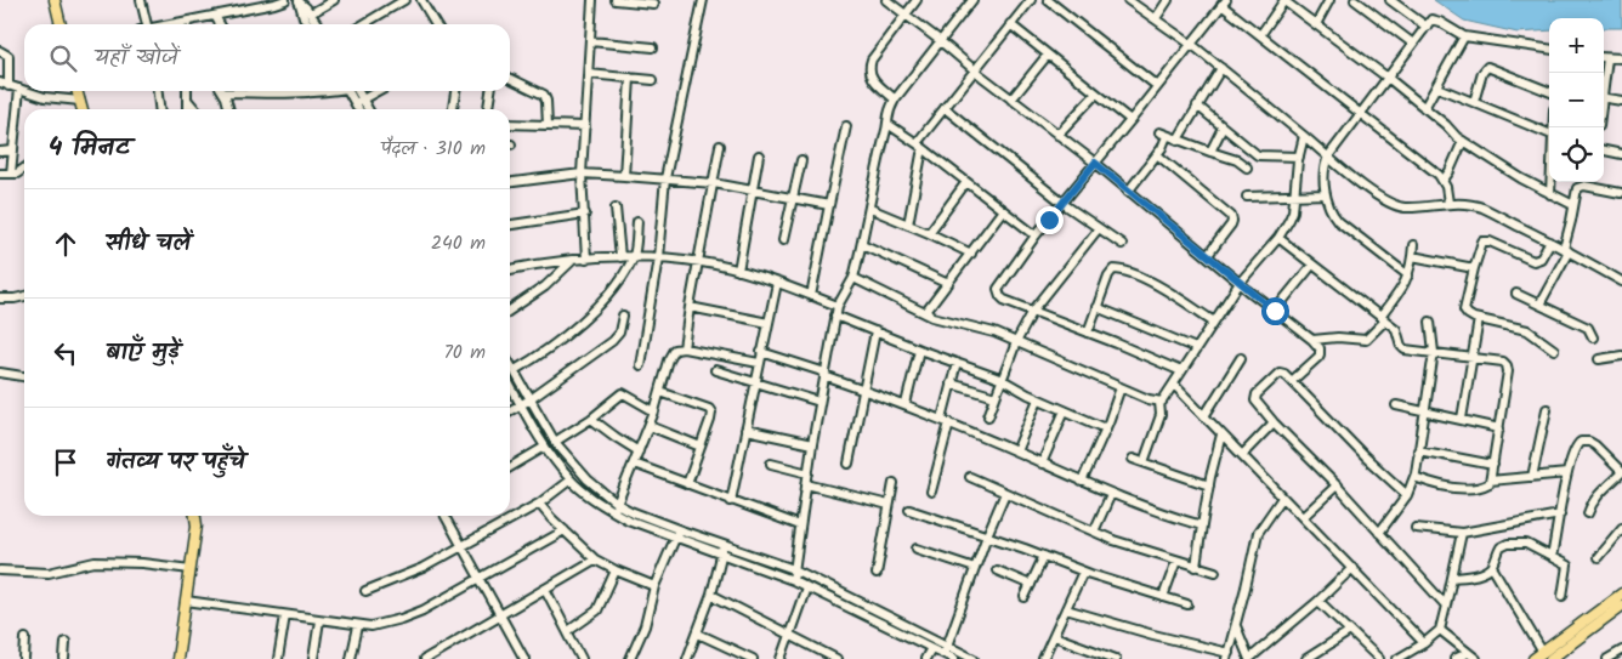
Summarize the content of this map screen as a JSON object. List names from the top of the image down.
{
  "page": {
    "map_buttons": ["+", "−"],
    "search": "यहाँ खोजें",
    "heading": ["4 मिनट", "पैदल · 310 m"],
    "list": [
      ["सीधे चलें", "240 m"],
      ["बाएँ मुड़ें", "70 m"],
      "गंतव्य पर पहुँचे"
    ]
  }
}
